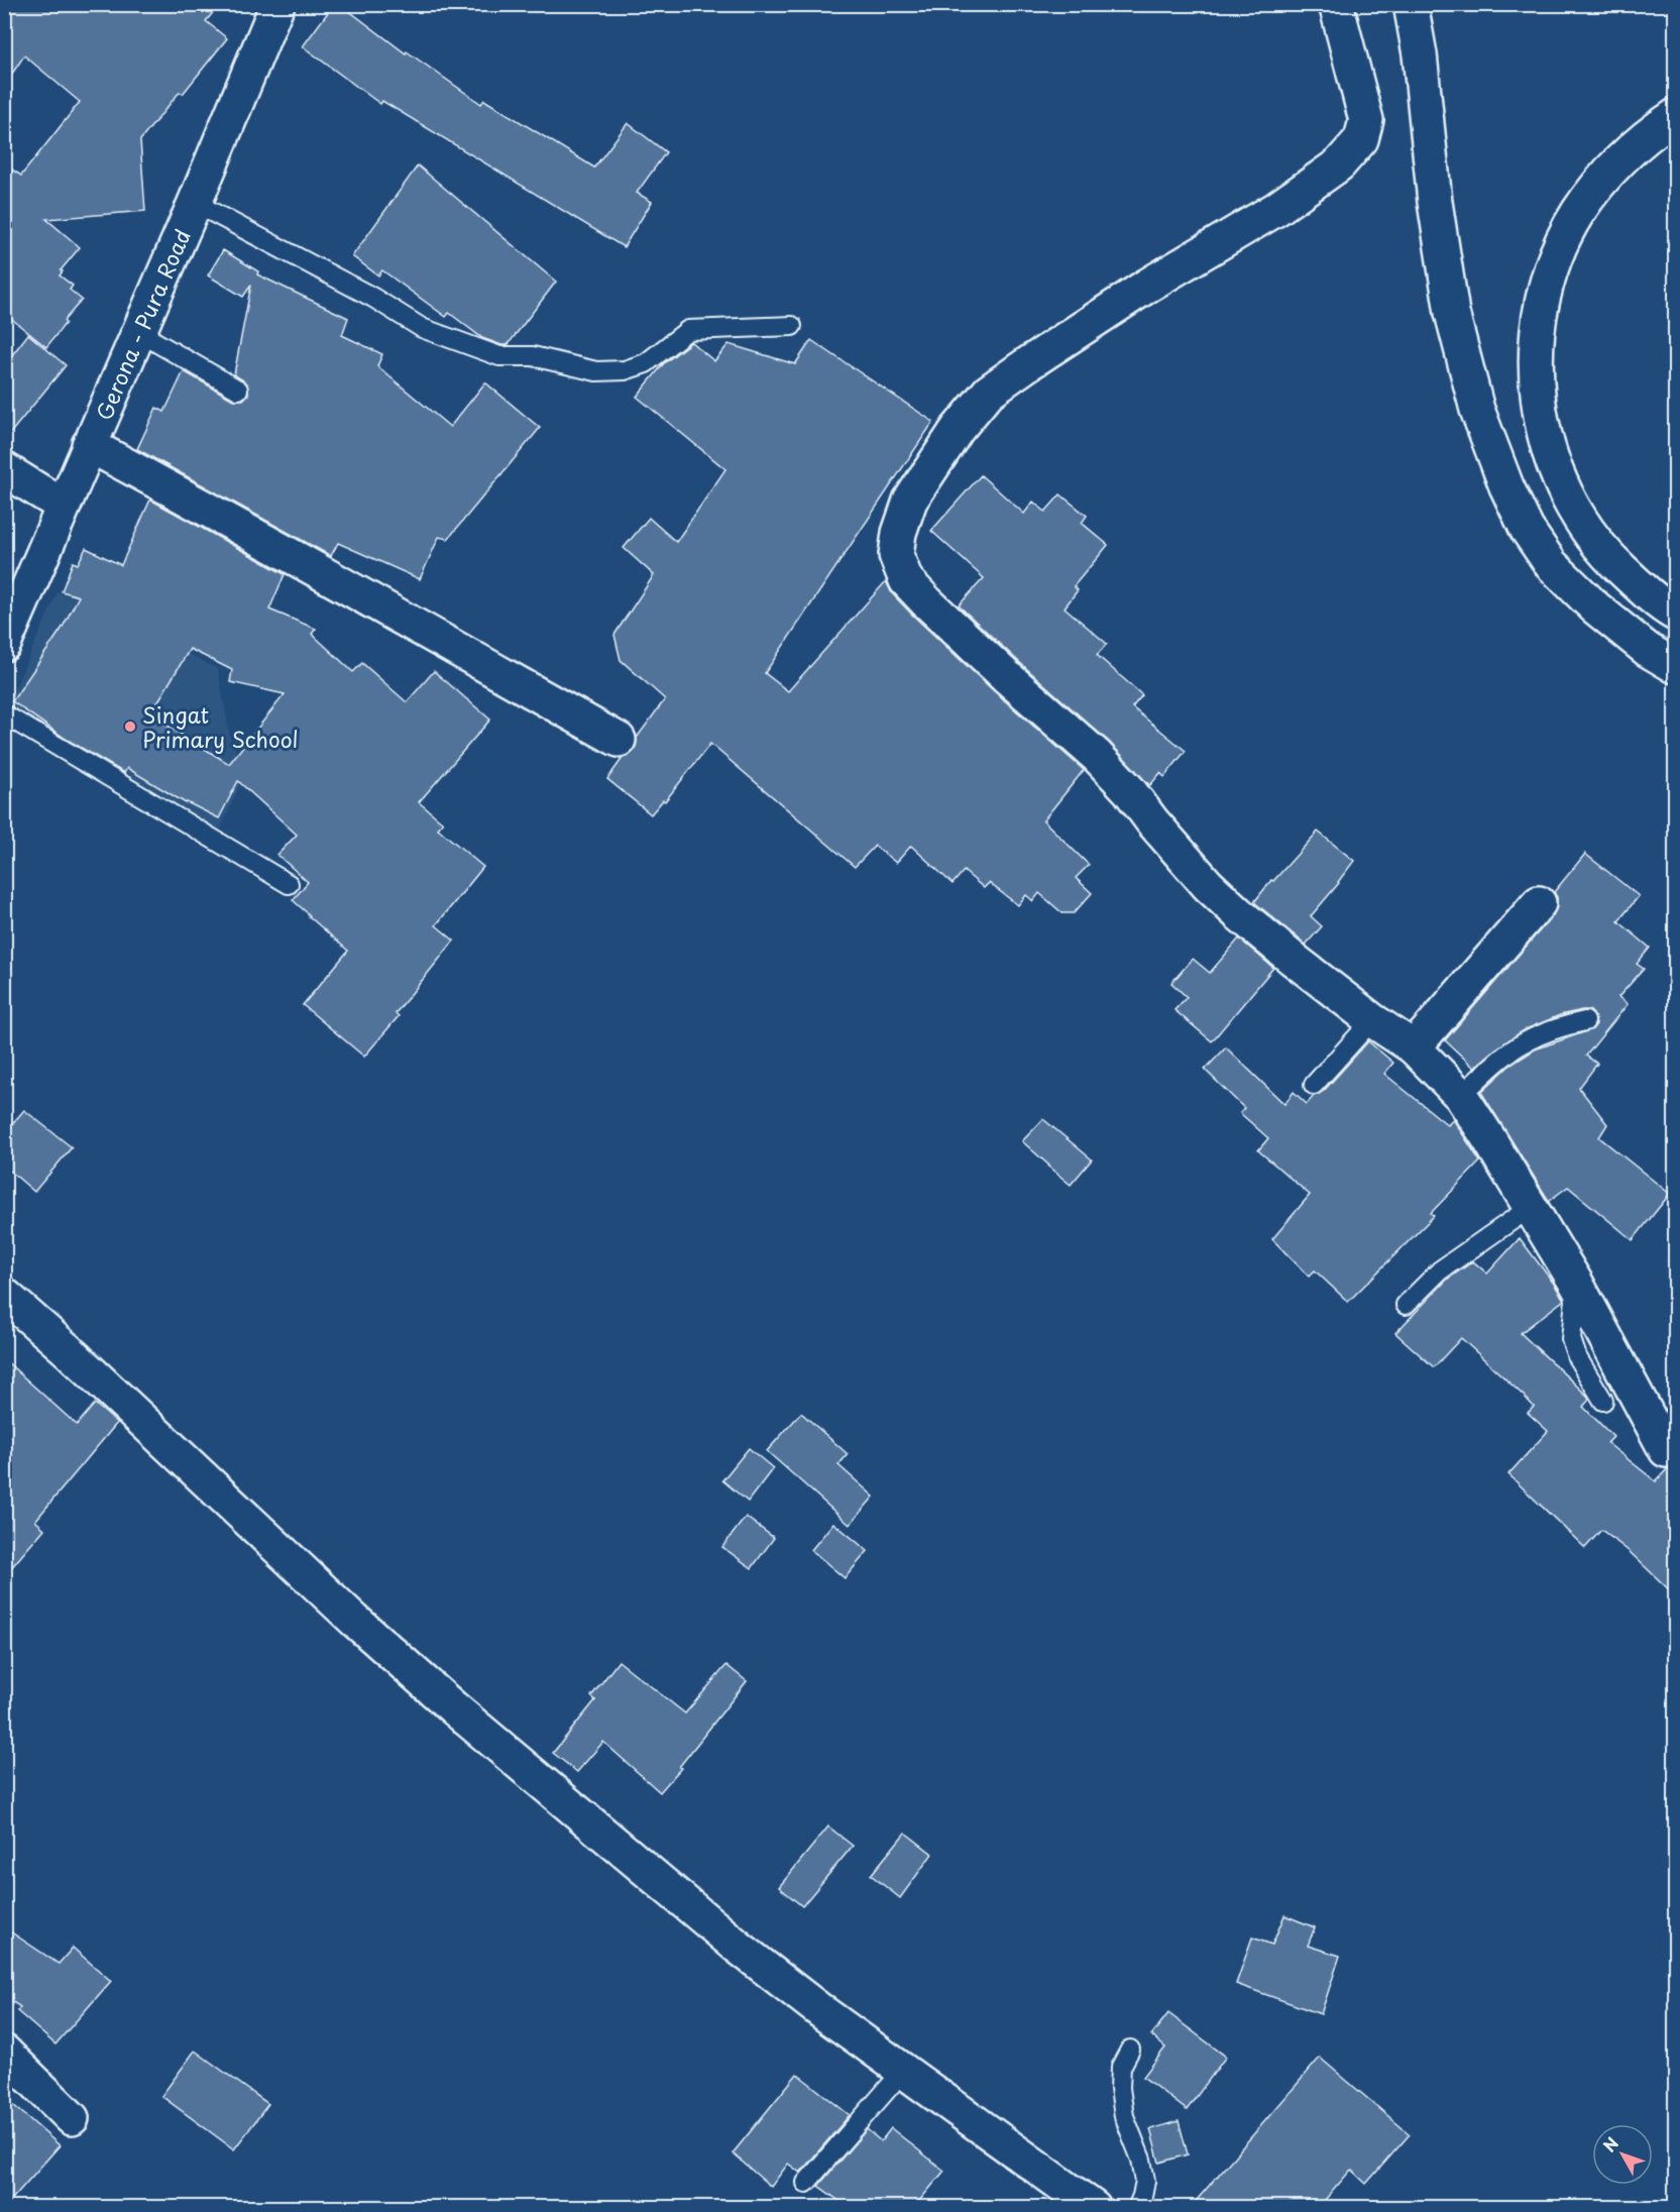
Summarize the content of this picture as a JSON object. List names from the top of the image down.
{
  "streets": {
    "main road": ["Gerona - Pura Road"]
  },
  "places": ["Singat Primary School"],
  "north": "top left"
}
